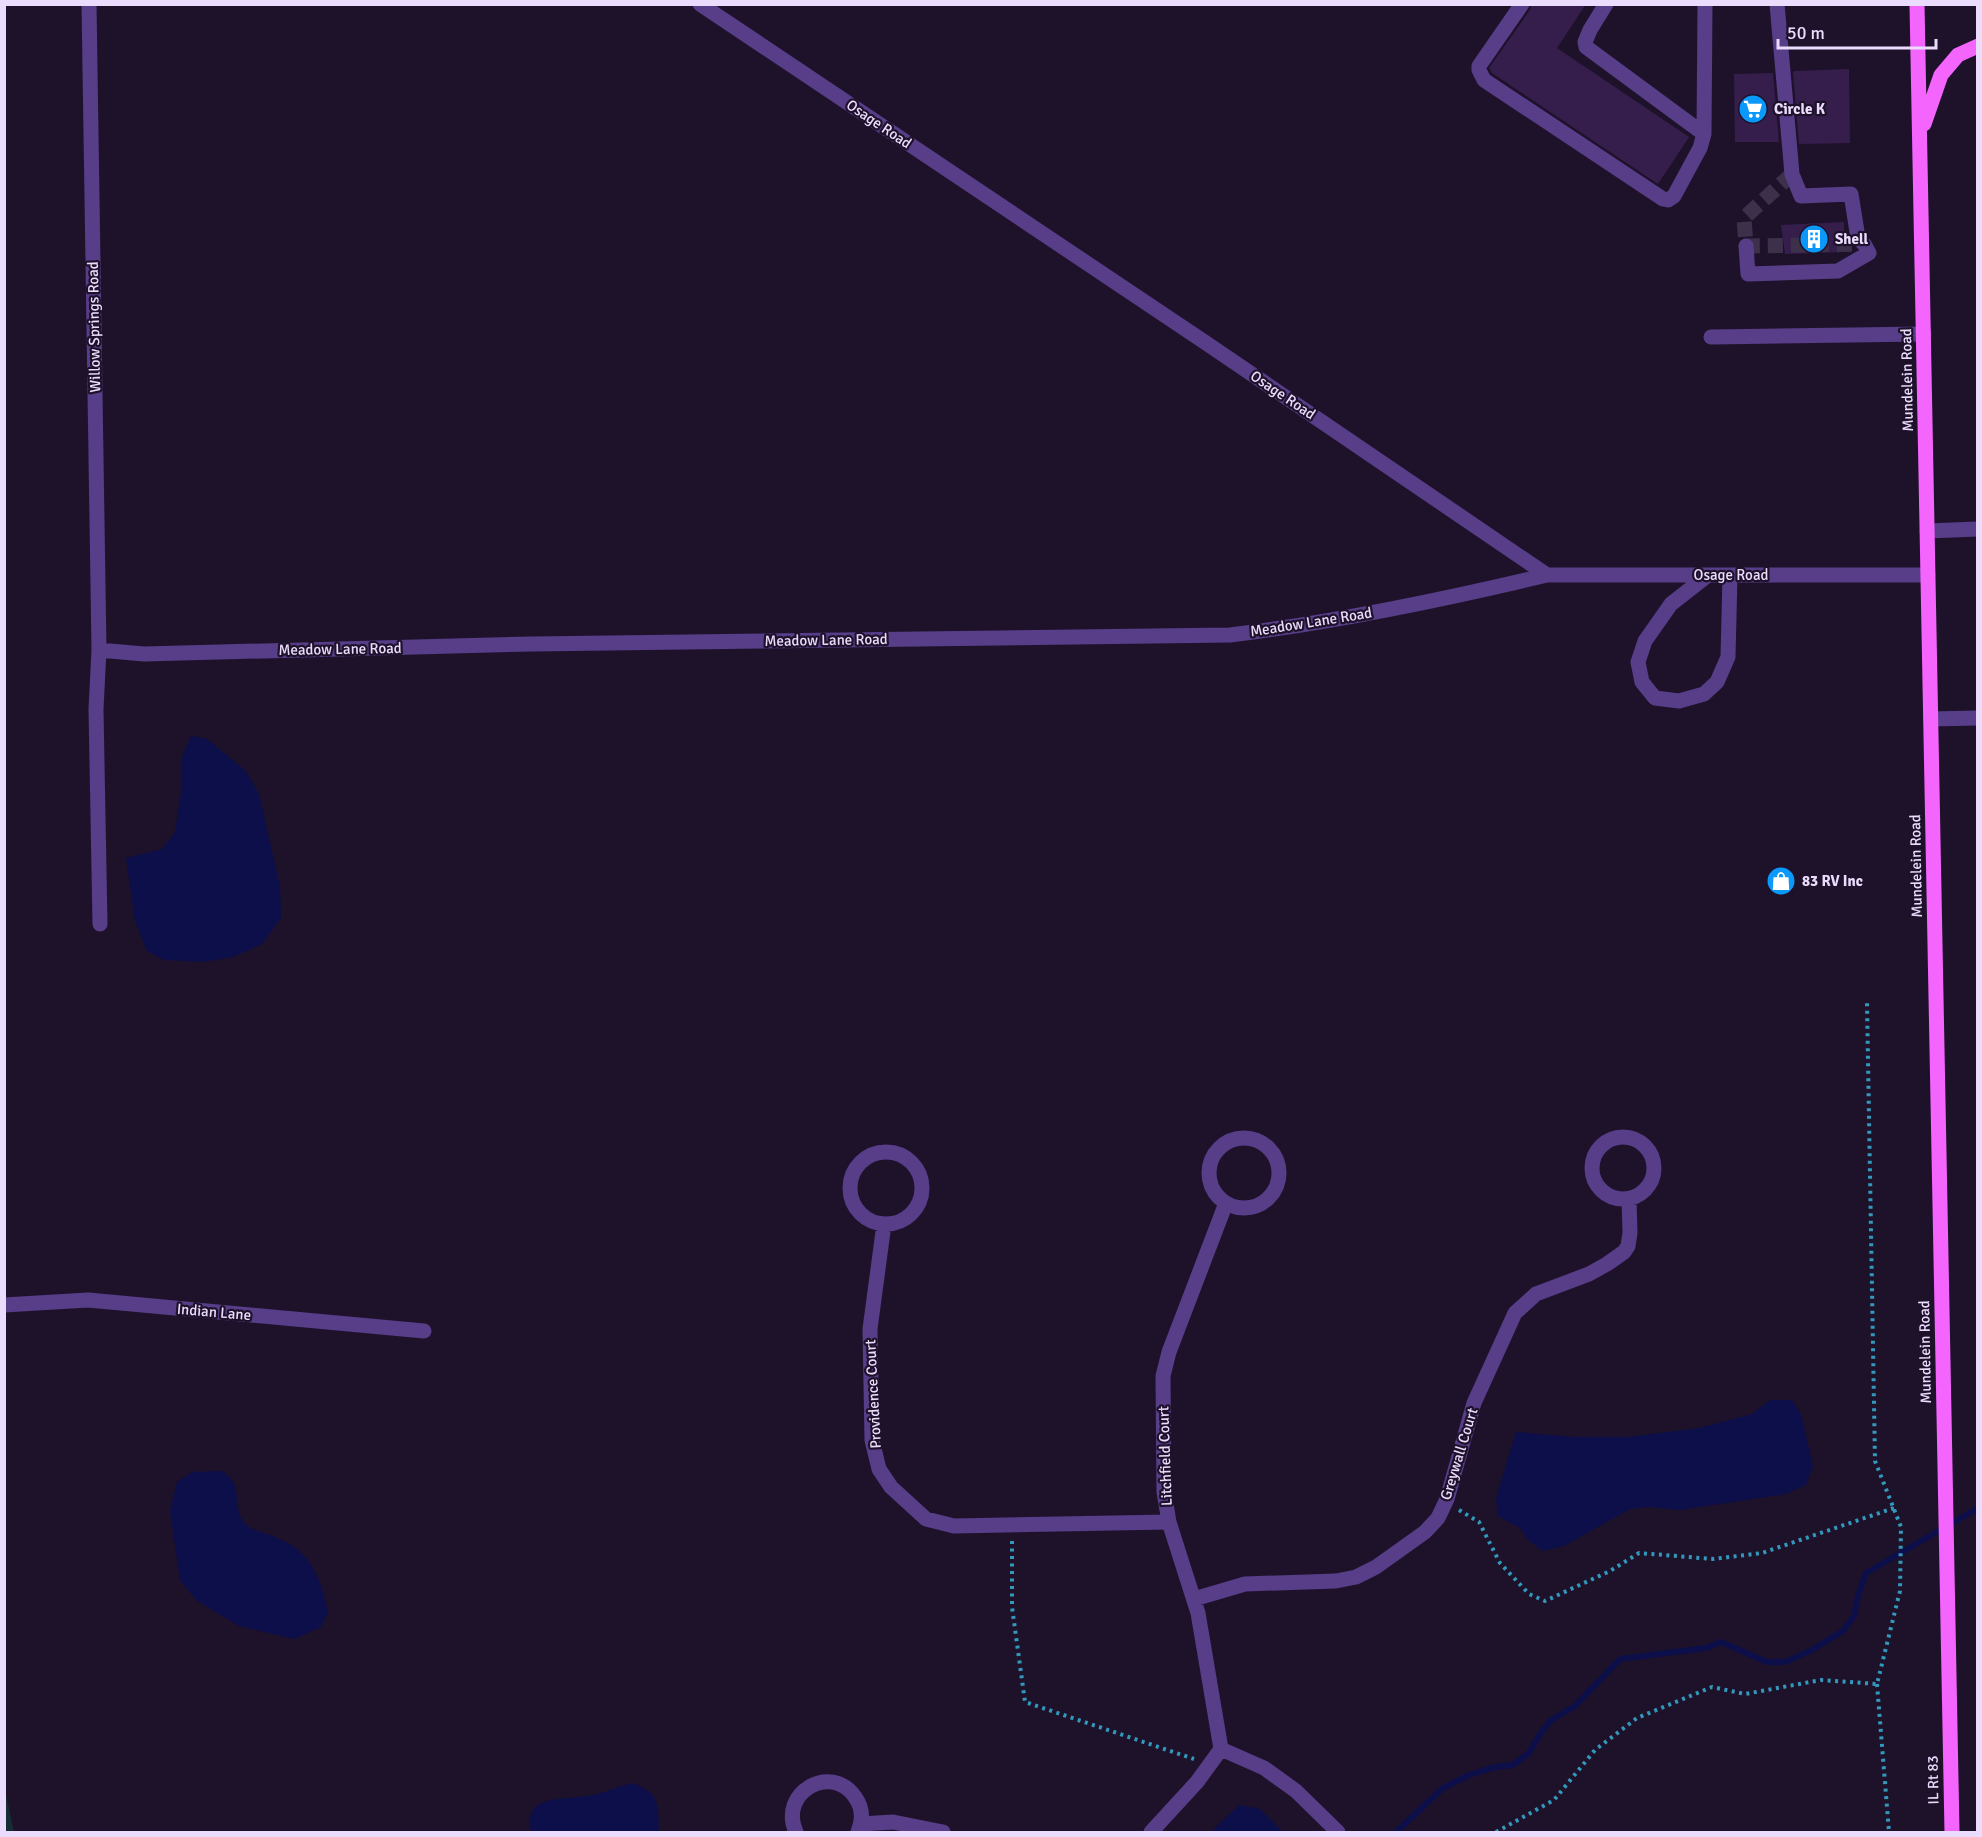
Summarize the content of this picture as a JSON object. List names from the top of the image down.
{
  "streets": {
    "main road": ["Mundelein Road", "IL Rt 83"],
    "street": [
      "Osage Road",
      "Willow Springs Road",
      "Meadow Lane Road",
      "Indian Lane",
      "Providence Court",
      "Greywall Court",
      "Litchfield Court"
    ]
  },
  "crossings": [
    ["Osage Road", "Mundelein Road"],
    ["Osage Road", "Meadow Lane Road"],
    ["Willow Springs Road", "Meadow Lane Road"],
    ["Mundelein Road", "IL Rt 83"],
    ["Providence Court", "Litchfield Court"],
    ["Greywall Court", "Litchfield Court"]
  ],
  "places": {
    "supermarket": ["Circle K"],
    "building": ["Shell"],
    "shop": ["83 RV Inc"]
  },
  "scale_bar": "50 m"
}
